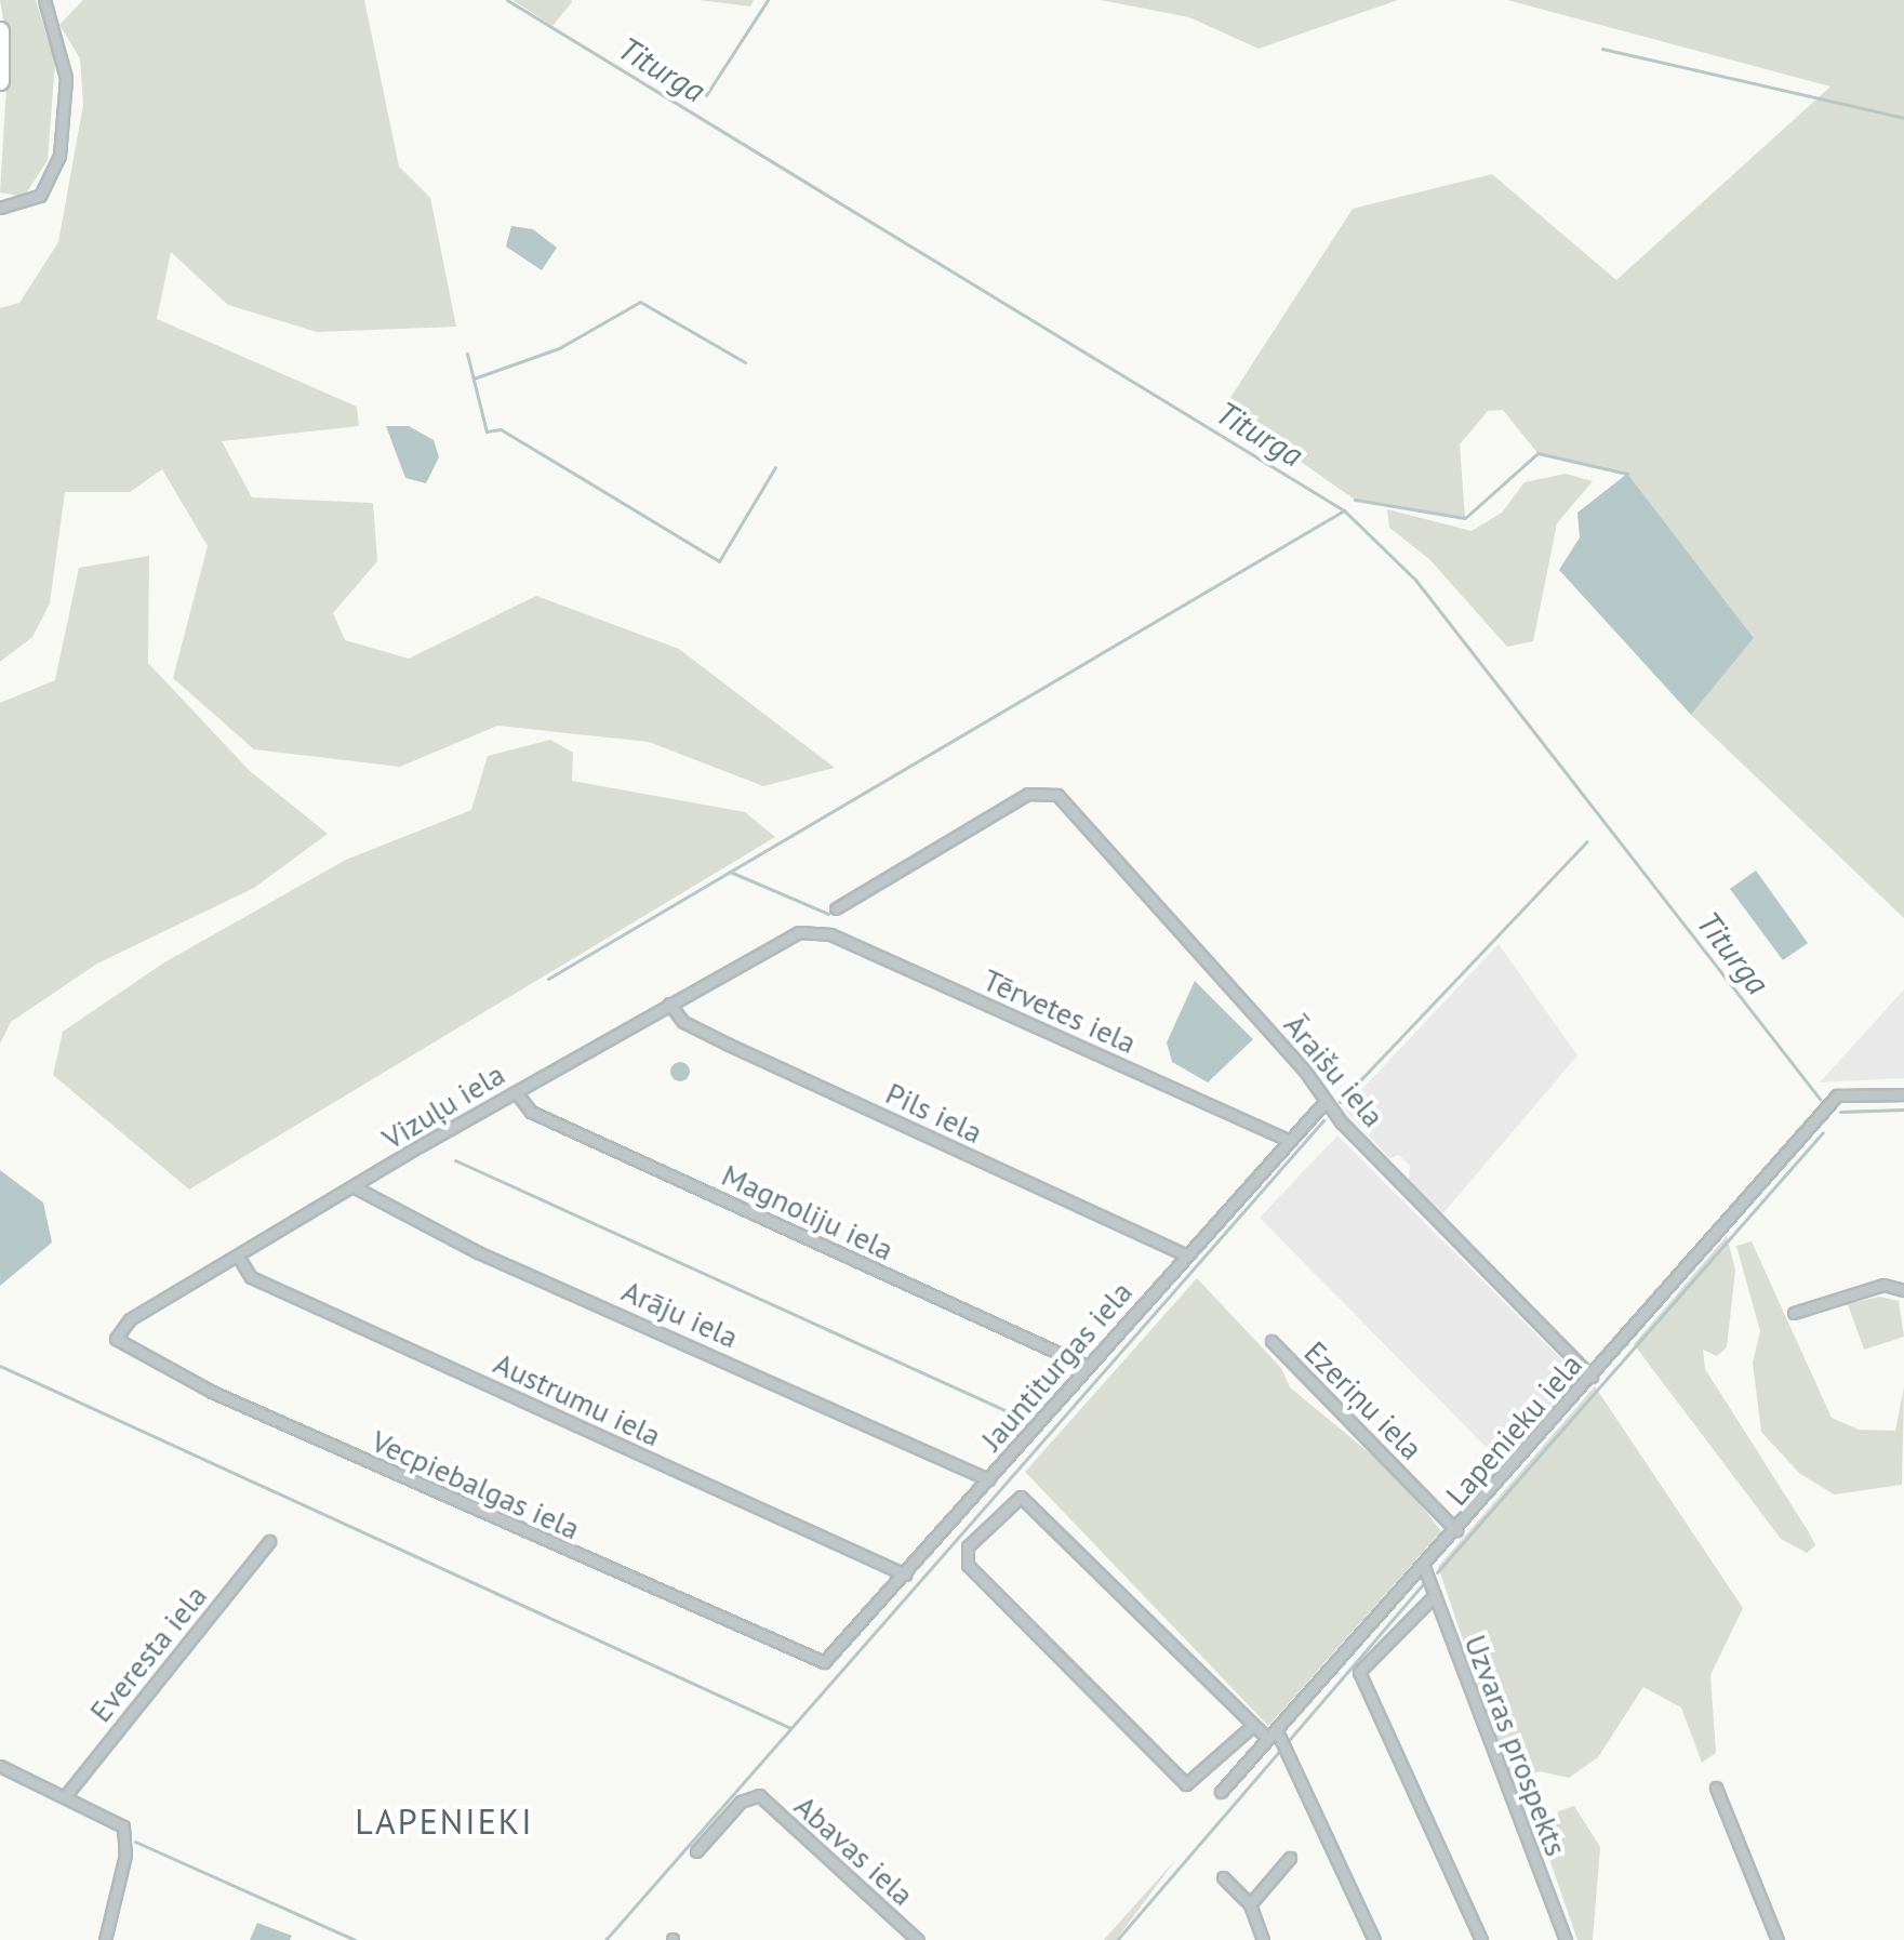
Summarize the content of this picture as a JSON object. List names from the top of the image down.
{
  "streets": {
    "street": [
      "Tērvetes iela",
      "Āraišu iela",
      "Vizuļu iela",
      "Pils iela",
      "Magnoliju iela",
      "Arāju iela",
      "Jauntiturgas iela",
      "Austrumu iela",
      "Ezeriņu iela",
      "Lapenieku iela",
      "Vecpiebalgas iela",
      "Everesta iela",
      "Uzvaras prospekts",
      "Abavas iela"
    ]
  },
  "crossings": [
    ["Tērvetes iela", "Vizuļu iela"],
    ["Tērvetes iela", "Jauntiturgas iela"],
    ["Āraišu iela", "Jauntiturgas iela"],
    ["Āraišu iela", "Lapenieku iela"],
    ["Vizuļu iela", "Pils iela"],
    ["Vizuļu iela", "Magnoliju iela"],
    ["Vizuļu iela", "Arāju iela"],
    ["Vizuļu iela", "Austrumu iela"],
    ["Vizuļu iela", "Vecpiebalgas iela"],
    ["Pils iela", "Jauntiturgas iela"],
    ["Magnoliju iela", "Jauntiturgas iela"],
    ["Arāju iela", "Jauntiturgas iela"],
    ["Jauntiturgas iela", "Austrumu iela"],
    ["Jauntiturgas iela", "Vecpiebalgas iela"],
    ["Ezeriņu iela", "Lapenieku iela"],
    ["Lapenieku iela", "Uzvaras prospekts"]
  ],
  "districts": ["LAPENIEKI"],
  "water": ["Titurga"]
}
